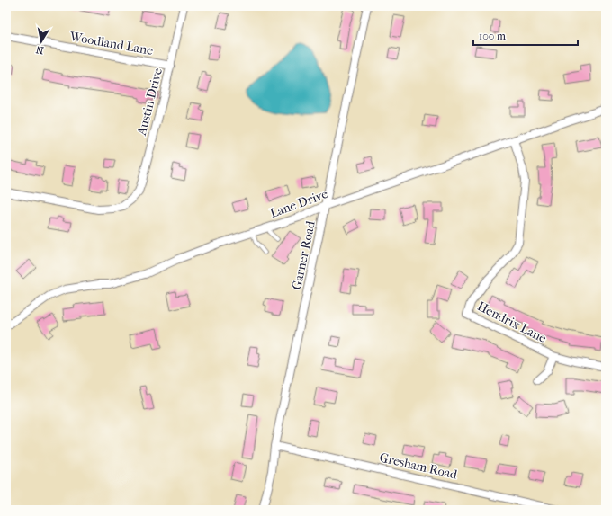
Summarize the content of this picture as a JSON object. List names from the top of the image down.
{
  "streets": {
    "street": [
      "Woodland Lane",
      "Austin Drive",
      "Lane Drive",
      "Garner Road",
      "Hendrix Lane",
      "Gresham Road"
    ]
  },
  "crossings": [
    ["Woodland Lane", "Austin Drive"],
    ["Lane Drive", "Garner Road"],
    ["Lane Drive", "Hendrix Lane"],
    ["Garner Road", "Gresham Road"]
  ],
  "scale_bar": "100 m",
  "north": "bottom"
}
